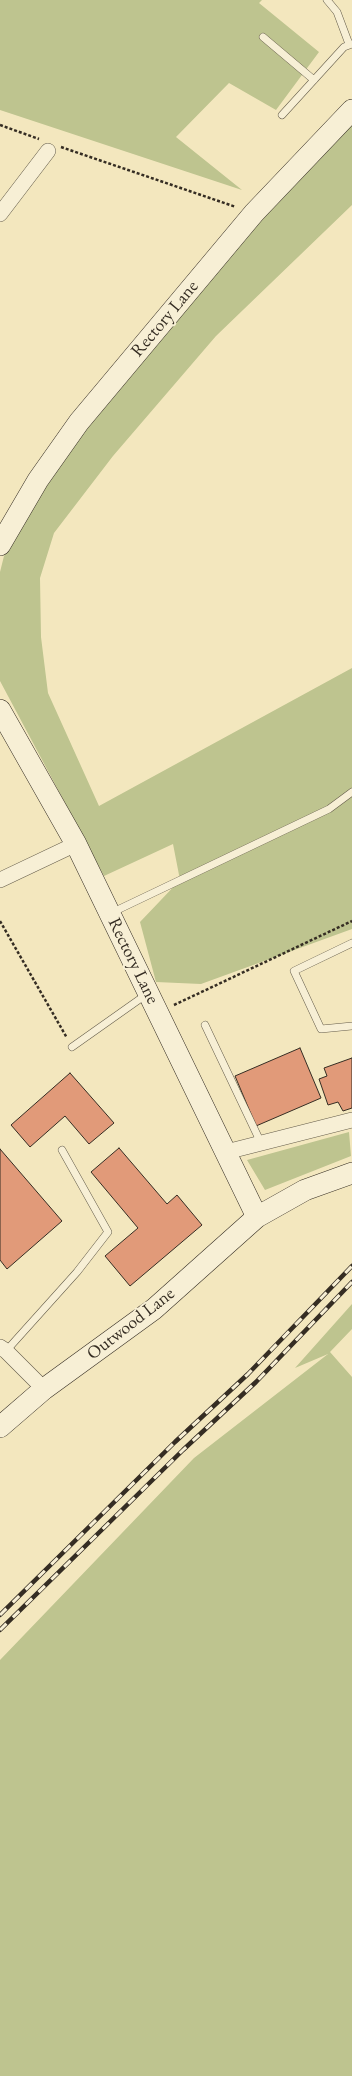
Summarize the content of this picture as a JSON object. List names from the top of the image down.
{
  "streets": {
    "main road": ["Rectory Lane", "Outwood Lane"]
  },
  "crossings": [
    ["Rectory Lane", "Outwood Lane"]
  ]
}
